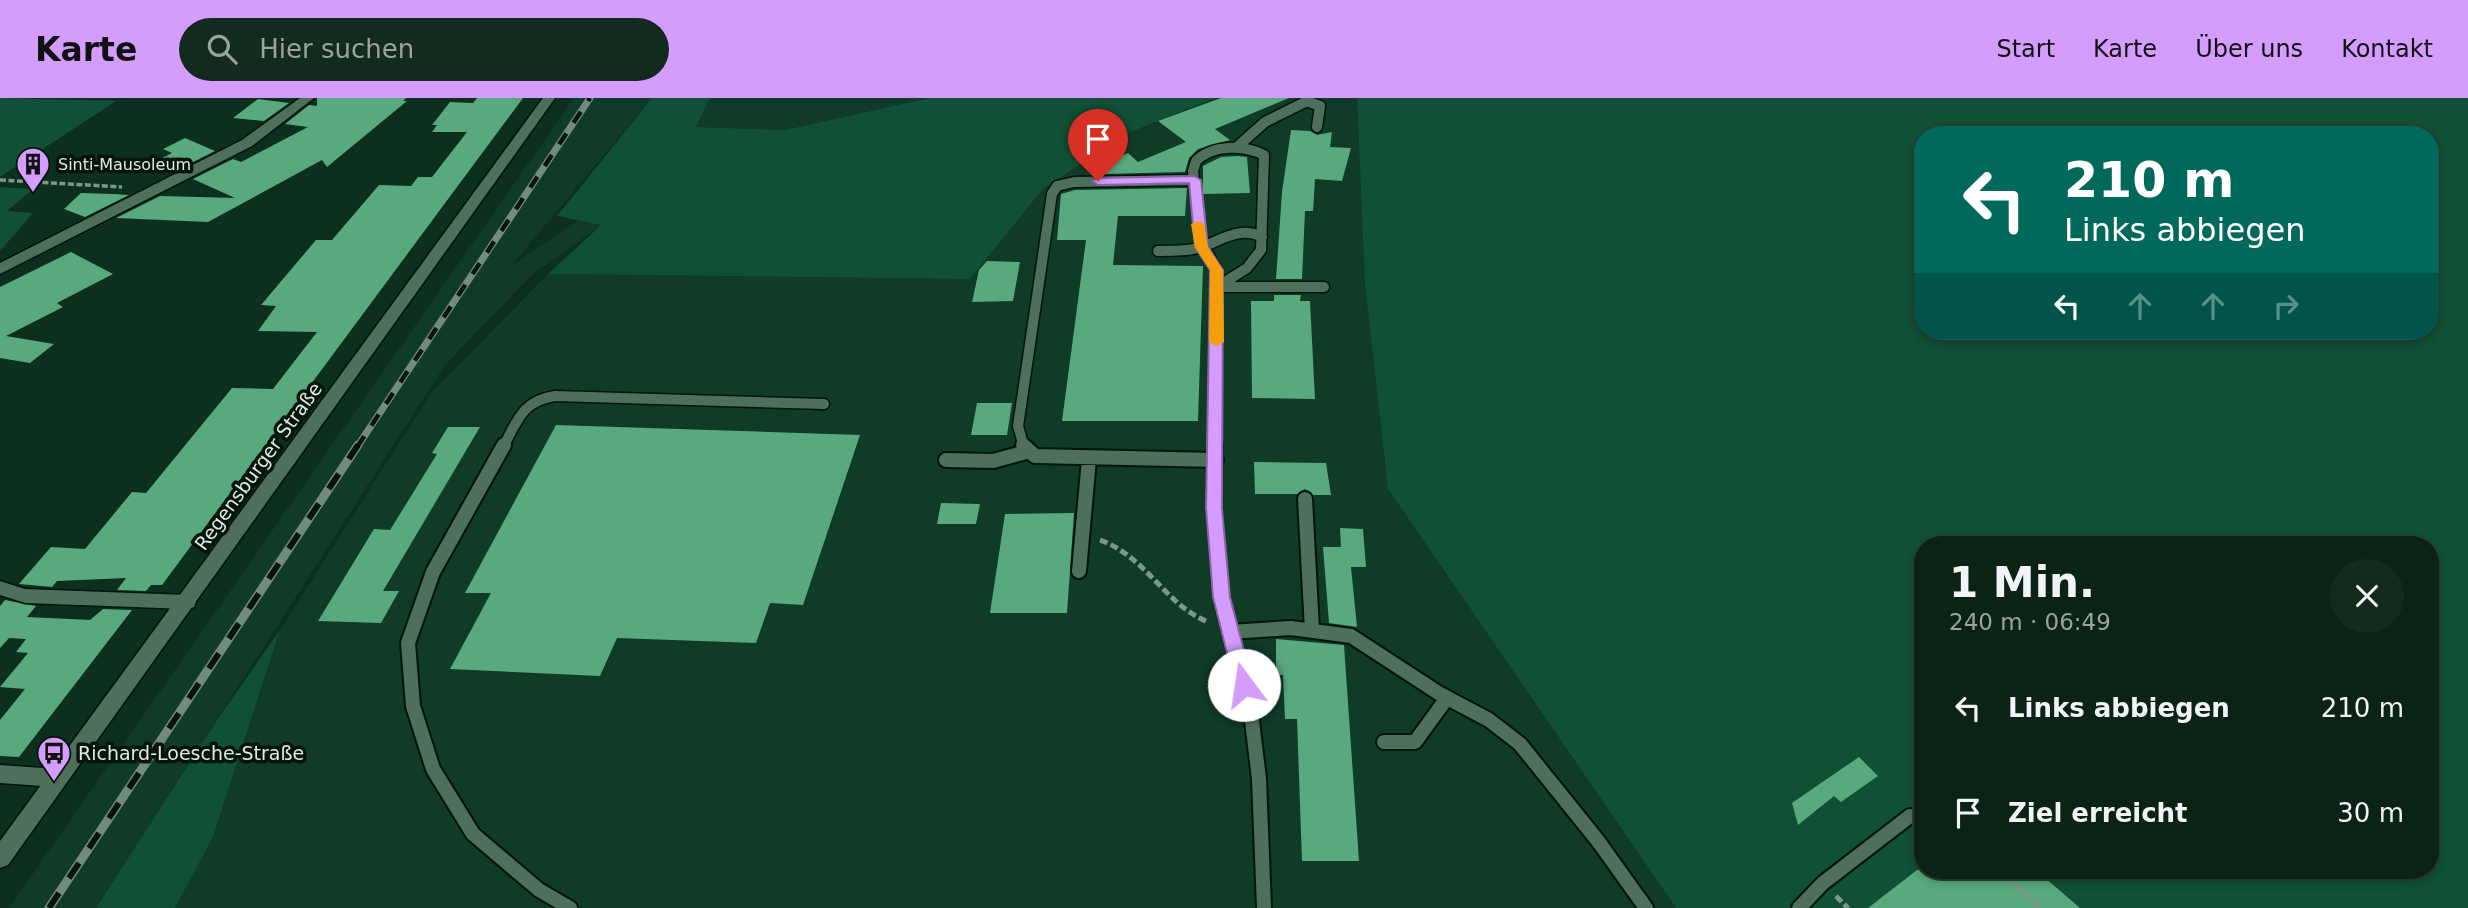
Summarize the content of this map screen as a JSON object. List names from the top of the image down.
{
  "streets": {
    "main road": ["Regensburger Straße"]
  },
  "places": {
    "building": ["Sinti-Mausoleum"],
    "bus stop": ["Richard-Loesche-Straße"]
  },
  "page": {
    "header": "Karte",
    "search": "Hier suchen",
    "nav": [
      "Start",
      "Karte",
      "Über uns",
      "Kontakt"
    ],
    "turn": ["210 m", "Links abbiegen"],
    "heading": ["1 Min.", "240 m · 06:49"],
    "list": [
      {
        "name": "Links abbiegen",
        "value": "210 m"
      },
      {
        "name": "Ziel erreicht",
        "value": "30 m"
      }
    ]
  }
}
